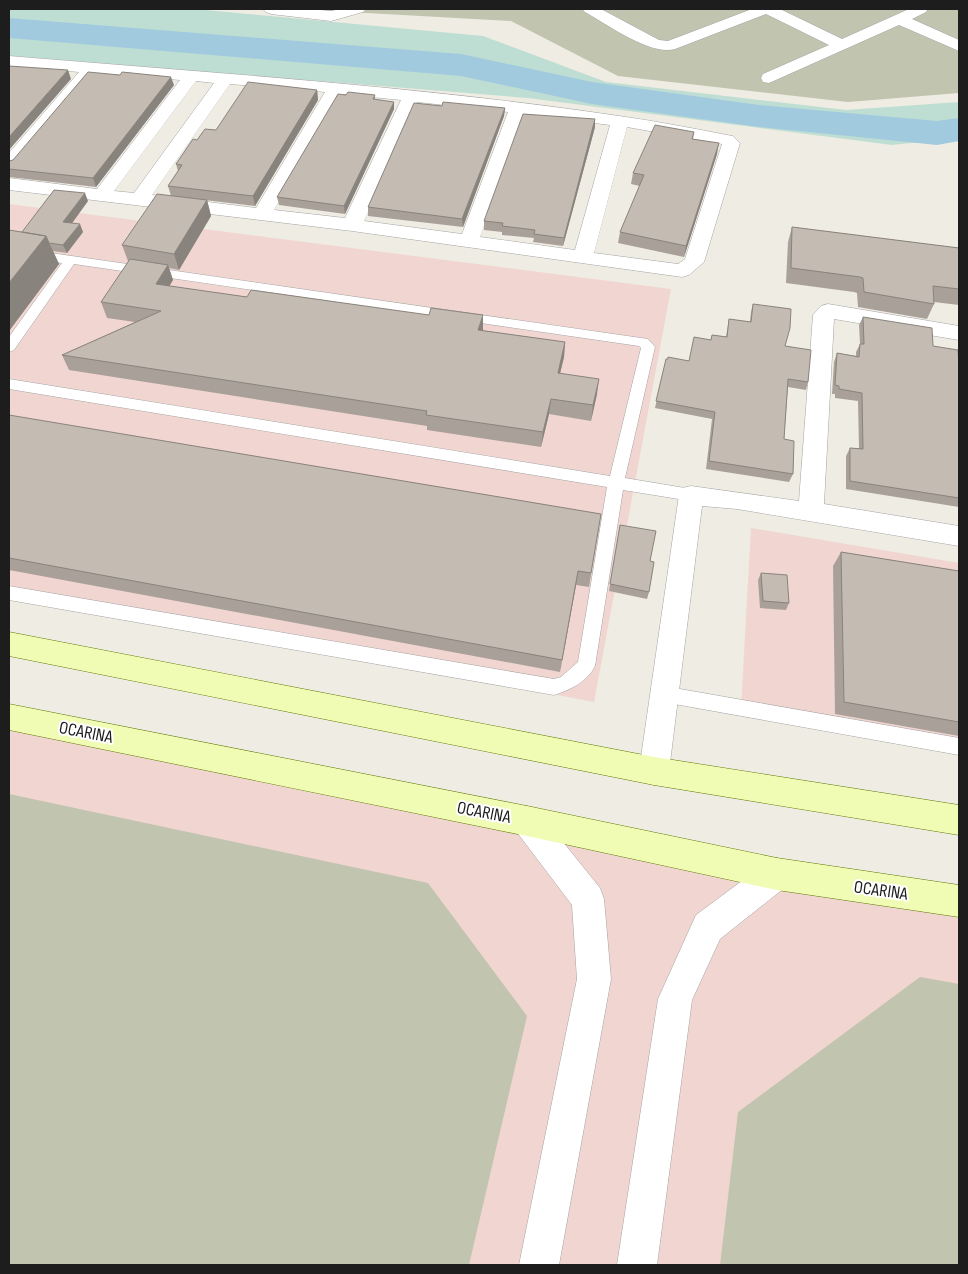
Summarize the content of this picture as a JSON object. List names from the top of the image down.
{
  "streets": {
    "main road": ["OCARINA"]
  }
}
